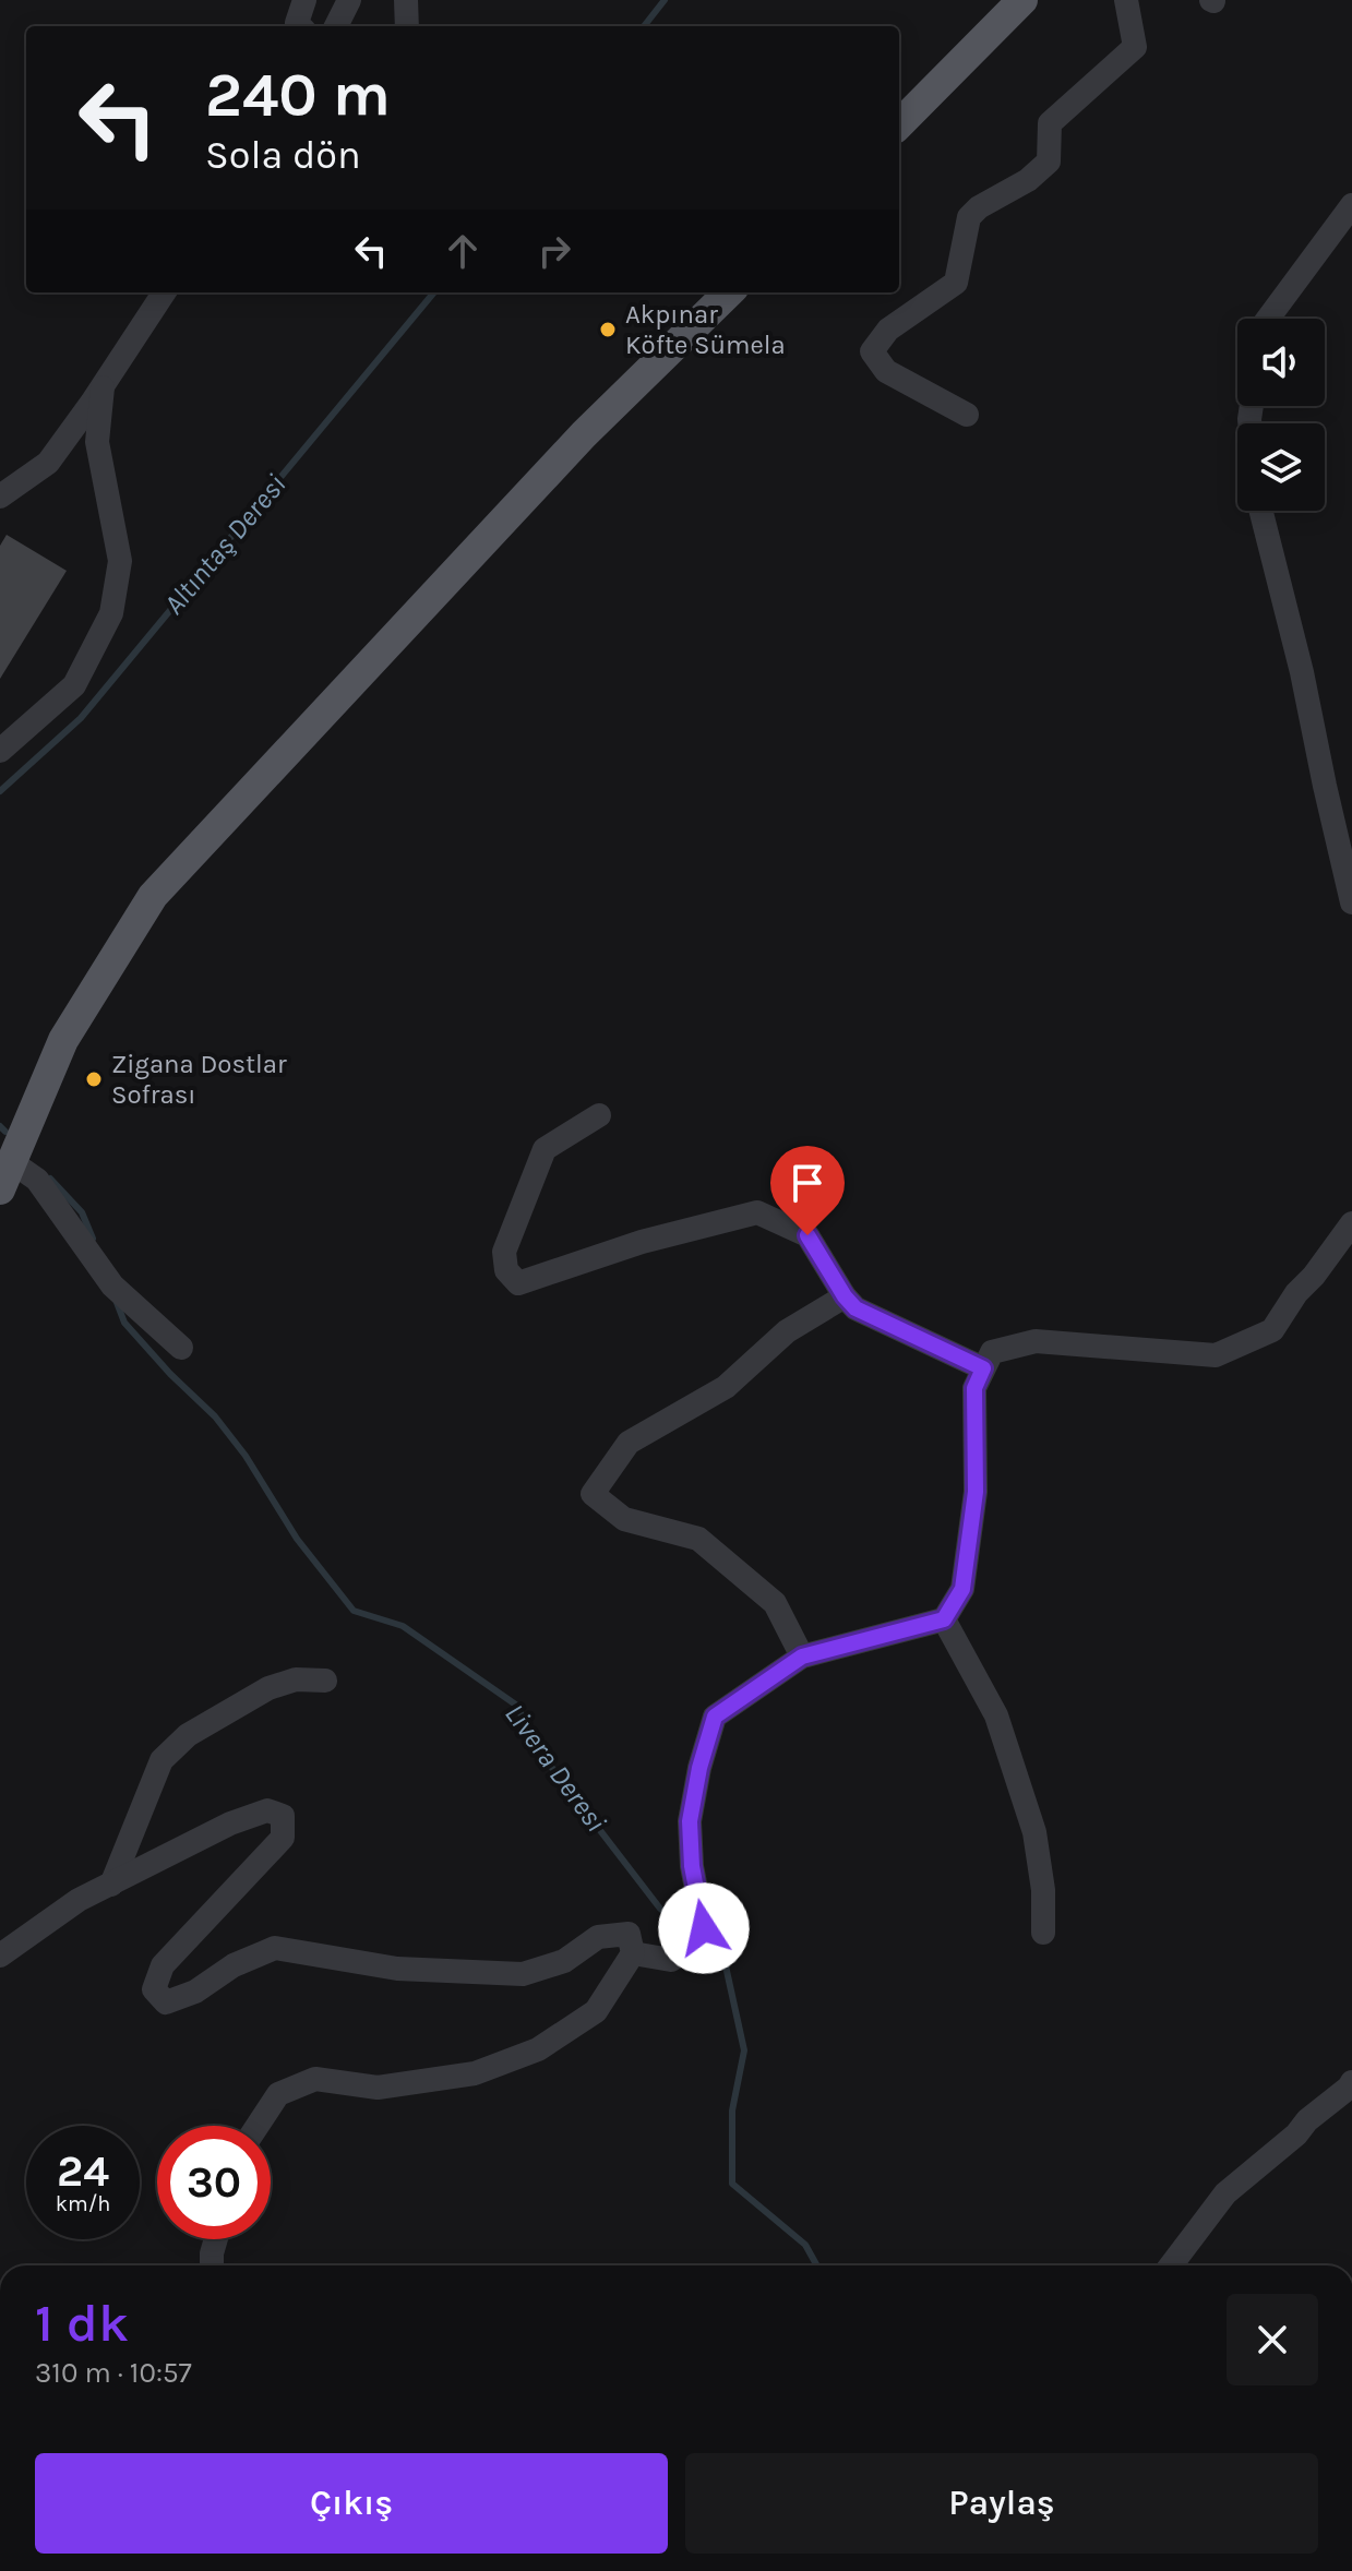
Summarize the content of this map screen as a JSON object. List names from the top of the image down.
{
  "water": ["Altıntaş Deresi", "Livera Deresi"],
  "places": ["Akpınar Köfte Sümela", "Zigana Dostlar Sofrası"],
  "page": {
    "turn": ["240 m", "Sola dön"],
    "speed": "24 km/h",
    "limit": "30",
    "heading": ["1 dk", "310 m · 10:57"],
    "buttons": ["Çıkış", "Paylaş"]
  }
}
